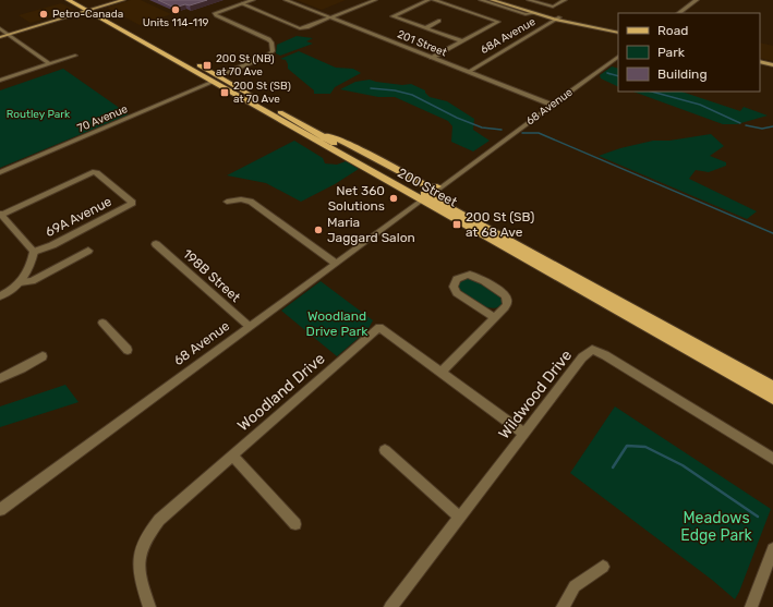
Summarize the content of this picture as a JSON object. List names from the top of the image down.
{
  "streets": {
    "main road": ["200 Street"],
    "street": [
      "68A Avenue",
      "201 Street",
      "68 Avenue",
      "70 Avenue",
      "69A Avenue",
      "198B Street",
      "Woodland Drive",
      "Wildwood Drive"
    ]
  },
  "crossings": [
    ["68A Avenue", "201 Street"],
    ["201 Street", "68 Avenue"],
    ["68 Avenue", "200 Street"],
    ["68 Avenue", "198B Street"],
    ["70 Avenue", "200 Street"],
    ["Woodland Drive", "Wildwood Drive"]
  ],
  "parks": ["Routley Park", "Woodland Drive Park", "Meadows Edge Park"],
  "places": {
    "other": [
      "Units 114-119",
      "Petro-Canada",
      "Net 360 Solutions",
      "Maria Jaggard Salon"
    ],
    "transit": ["200 St (NB) at 70 Ave", "200 St (SB) at 70 Ave", "200 St (SB) at 68 Ave"]
  },
  "legend": ["Road", "Park", "Building"]
}
